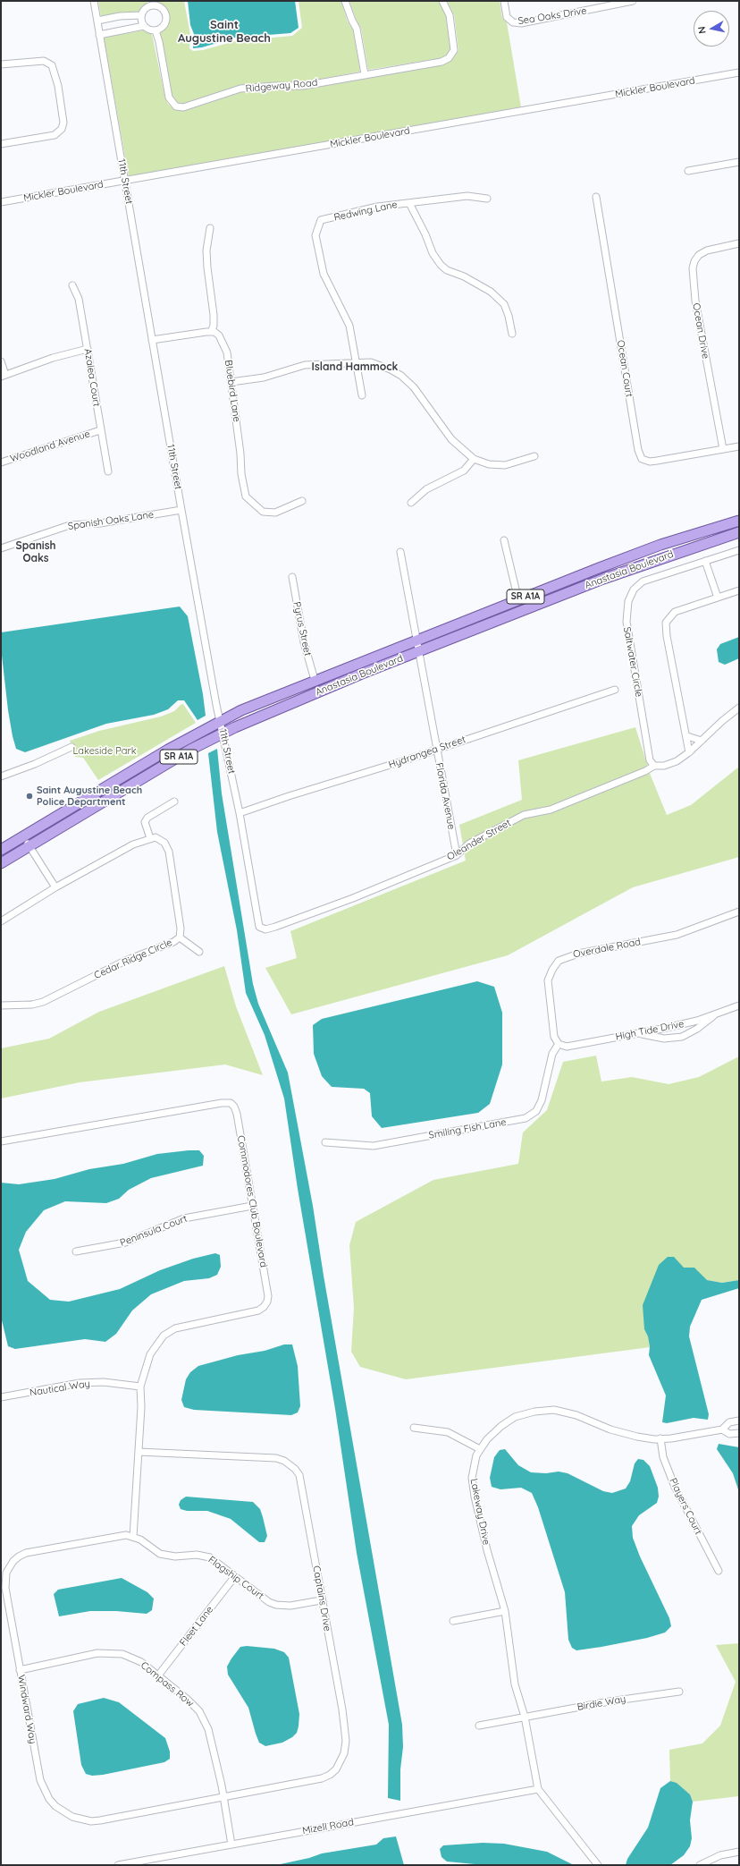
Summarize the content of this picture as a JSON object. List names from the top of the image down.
{
  "streets": {
    "main road": ["Anastasia Boulevard", "SR A1A"],
    "street": [
      "Sea Oaks Drive",
      "Ridgeway Road",
      "Mickler Boulevard",
      "11th Street",
      "Redwing Lane",
      "Ocean Drive",
      "Ocean Court",
      "Azalea Court",
      "Bluebird Lane",
      "Woodland Avenue",
      "Spanish Oaks Lane",
      "Pyrus Street",
      "Saltwater Circle",
      "Hydrangea Street",
      "Florida Avenue",
      "Oleander Street",
      "Overdale Road",
      "Cedar Ridge Circle",
      "High Tide Drive",
      "Smiling Fish Lane",
      "Commodores Club Boulevard",
      "Peninsula Court",
      "Nautical Way",
      "Players Court",
      "Lakeway Drive",
      "Flagship Court",
      "Captains Drive",
      "Fleet Lane",
      "Compass Row",
      "Birdie Way",
      "Windward Way",
      "Mizell Road"
    ]
  },
  "crossings": [
    ["Mickler Boulevard", "11th Street"],
    ["11th Street", "Spanish Oaks Lane"],
    ["11th Street", "Anastasia Boulevard"],
    ["11th Street", "Hydrangea Street"],
    ["11th Street", "Oleander Street"],
    ["Ocean Drive", "Ocean Court"],
    ["Azalea Court", "Woodland Avenue"],
    ["Anastasia Boulevard", "Pyrus Street"],
    ["Anastasia Boulevard", "Florida Avenue"],
    ["Saltwater Circle", "Oleander Street"],
    ["Hydrangea Street", "Florida Avenue"],
    ["Florida Avenue", "Oleander Street"],
    ["Overdale Road", "High Tide Drive"],
    ["Overdale Road", "Smiling Fish Lane"],
    ["High Tide Drive", "Smiling Fish Lane"],
    ["Commodores Club Boulevard", "Peninsula Court"],
    ["Commodores Club Boulevard", "Nautical Way"],
    ["Commodores Club Boulevard", "Captains Drive"],
    ["Players Court", "Lakeway Drive"],
    ["Lakeway Drive", "Birdie Way"],
    ["Lakeway Drive", "Mizell Road"],
    ["Flagship Court", "Captains Drive"],
    ["Flagship Court", "Fleet Lane"],
    ["Flagship Court", "Windward Way"],
    ["Captains Drive", "Compass Row"],
    ["Captains Drive", "Windward Way"],
    ["Fleet Lane", "Compass Row"],
    ["Compass Row", "Windward Way"],
    ["Compass Row", "Mizell Road"]
  ],
  "districts": ["Saint Augustine Beach", "Island Hammock", "Spanish Oaks"],
  "parks": ["Lakeside Park"],
  "places": ["Saint Augustine Beach Police Department"],
  "north": "left"
}
